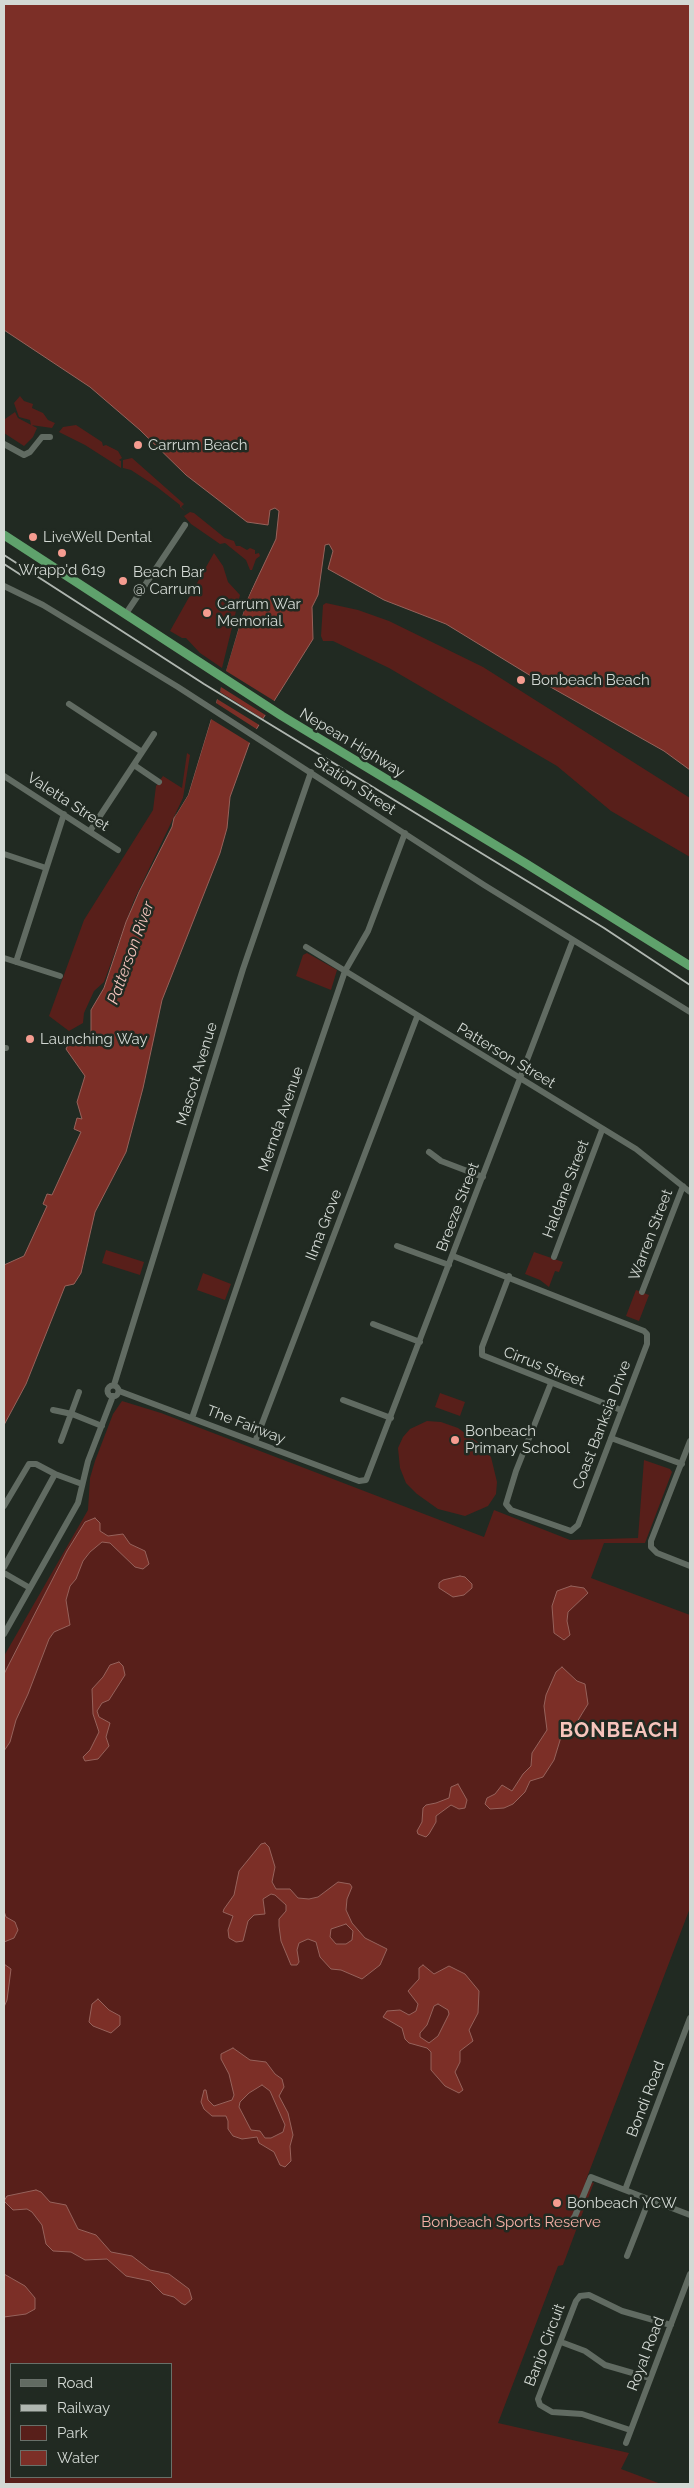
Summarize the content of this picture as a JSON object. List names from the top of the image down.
{
  "streets": {
    "highway": ["Nepean Highway"],
    "street": [
      "Station Street",
      "Valetta Street",
      "Patterson Street",
      "Mascot Avenue",
      "Mernda Avenue",
      "Haldane Street",
      "Breeze Street",
      "Ilma Grove",
      "Warren Street",
      "Cirrus Street",
      "The Fairway",
      "Coast Banksia Drive",
      "Bondi Road",
      "Banjo Circuit",
      "Royal Road"
    ]
  },
  "crossings": [
    ["Station Street", "Mascot Avenue"],
    ["Station Street", "Mernda Avenue"],
    ["Station Street", "Breeze Street"],
    ["Patterson Street", "Mernda Avenue"],
    ["Patterson Street", "Haldane Street"],
    ["Patterson Street", "Breeze Street"],
    ["Patterson Street", "Ilma Grove"],
    ["Patterson Street", "Warren Street"],
    ["Mascot Avenue", "The Fairway"],
    ["Mernda Avenue", "The Fairway"],
    ["Breeze Street", "The Fairway"],
    ["Breeze Street", "Coast Banksia Drive"],
    ["Ilma Grove", "The Fairway"],
    ["Cirrus Street", "Coast Banksia Drive"],
    ["Banjo Circuit", "Royal Road"]
  ],
  "districts": ["BONBEACH"],
  "water": ["Patterson River"],
  "parks": ["Bonbeach Sports Reserve"],
  "places": [
    "Carrum Beach",
    "LiveWell Dental",
    "Wrapp'd 619",
    "Beach Bar @ Carrum",
    "Carrum War Memorial",
    "Bonbeach Beach",
    "Launching Way",
    "Bonbeach Primary School",
    "Bonbeach YCW"
  ],
  "legend": [
    "Road",
    "Railway",
    "Park",
    "Water"
  ]
}
